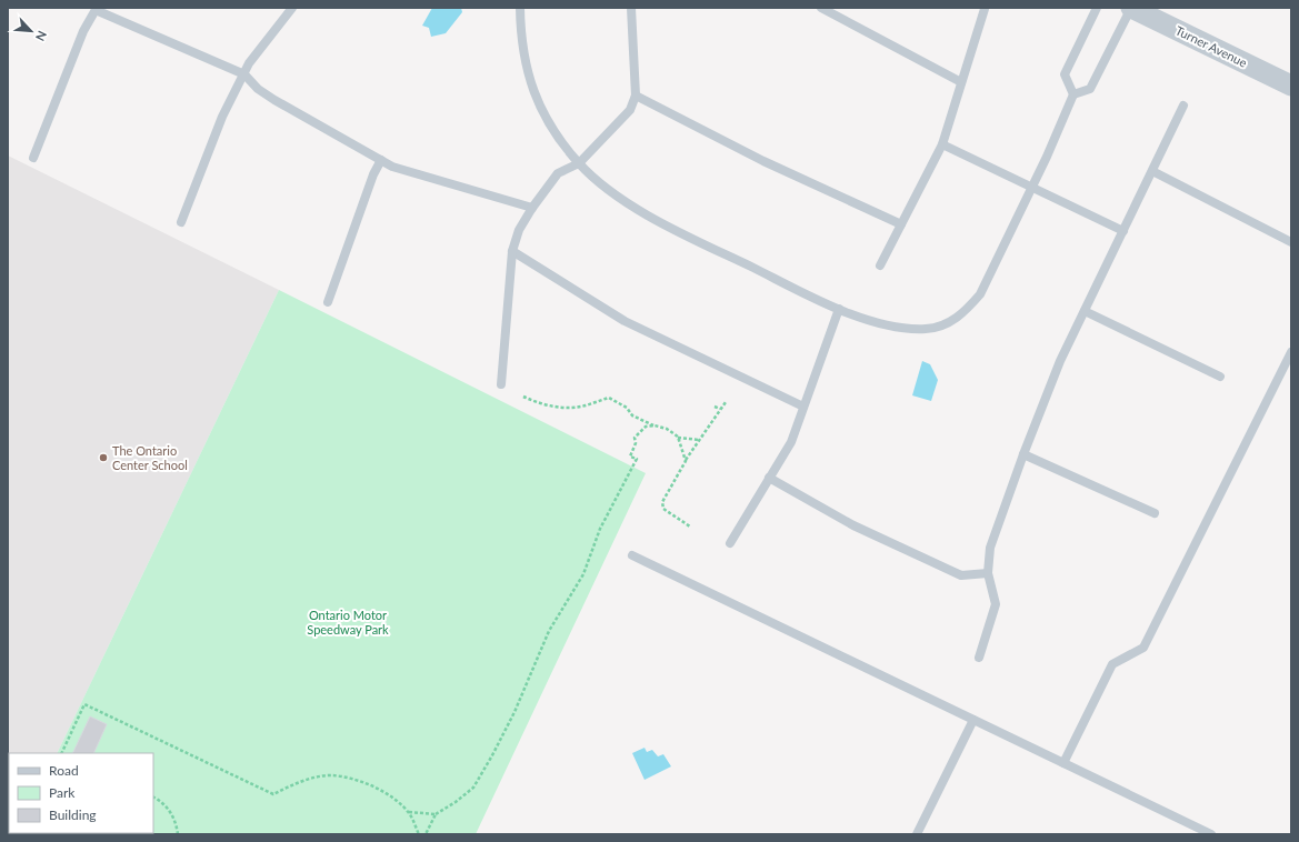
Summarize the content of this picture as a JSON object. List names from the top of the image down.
{
  "streets": {
    "street": ["Turner Avenue"]
  },
  "parks": ["Ontario Motor Speedway Park"],
  "places": ["The Ontario Center School"],
  "legend": ["Road", "Park", "Building"],
  "north": "bottom right"
}
